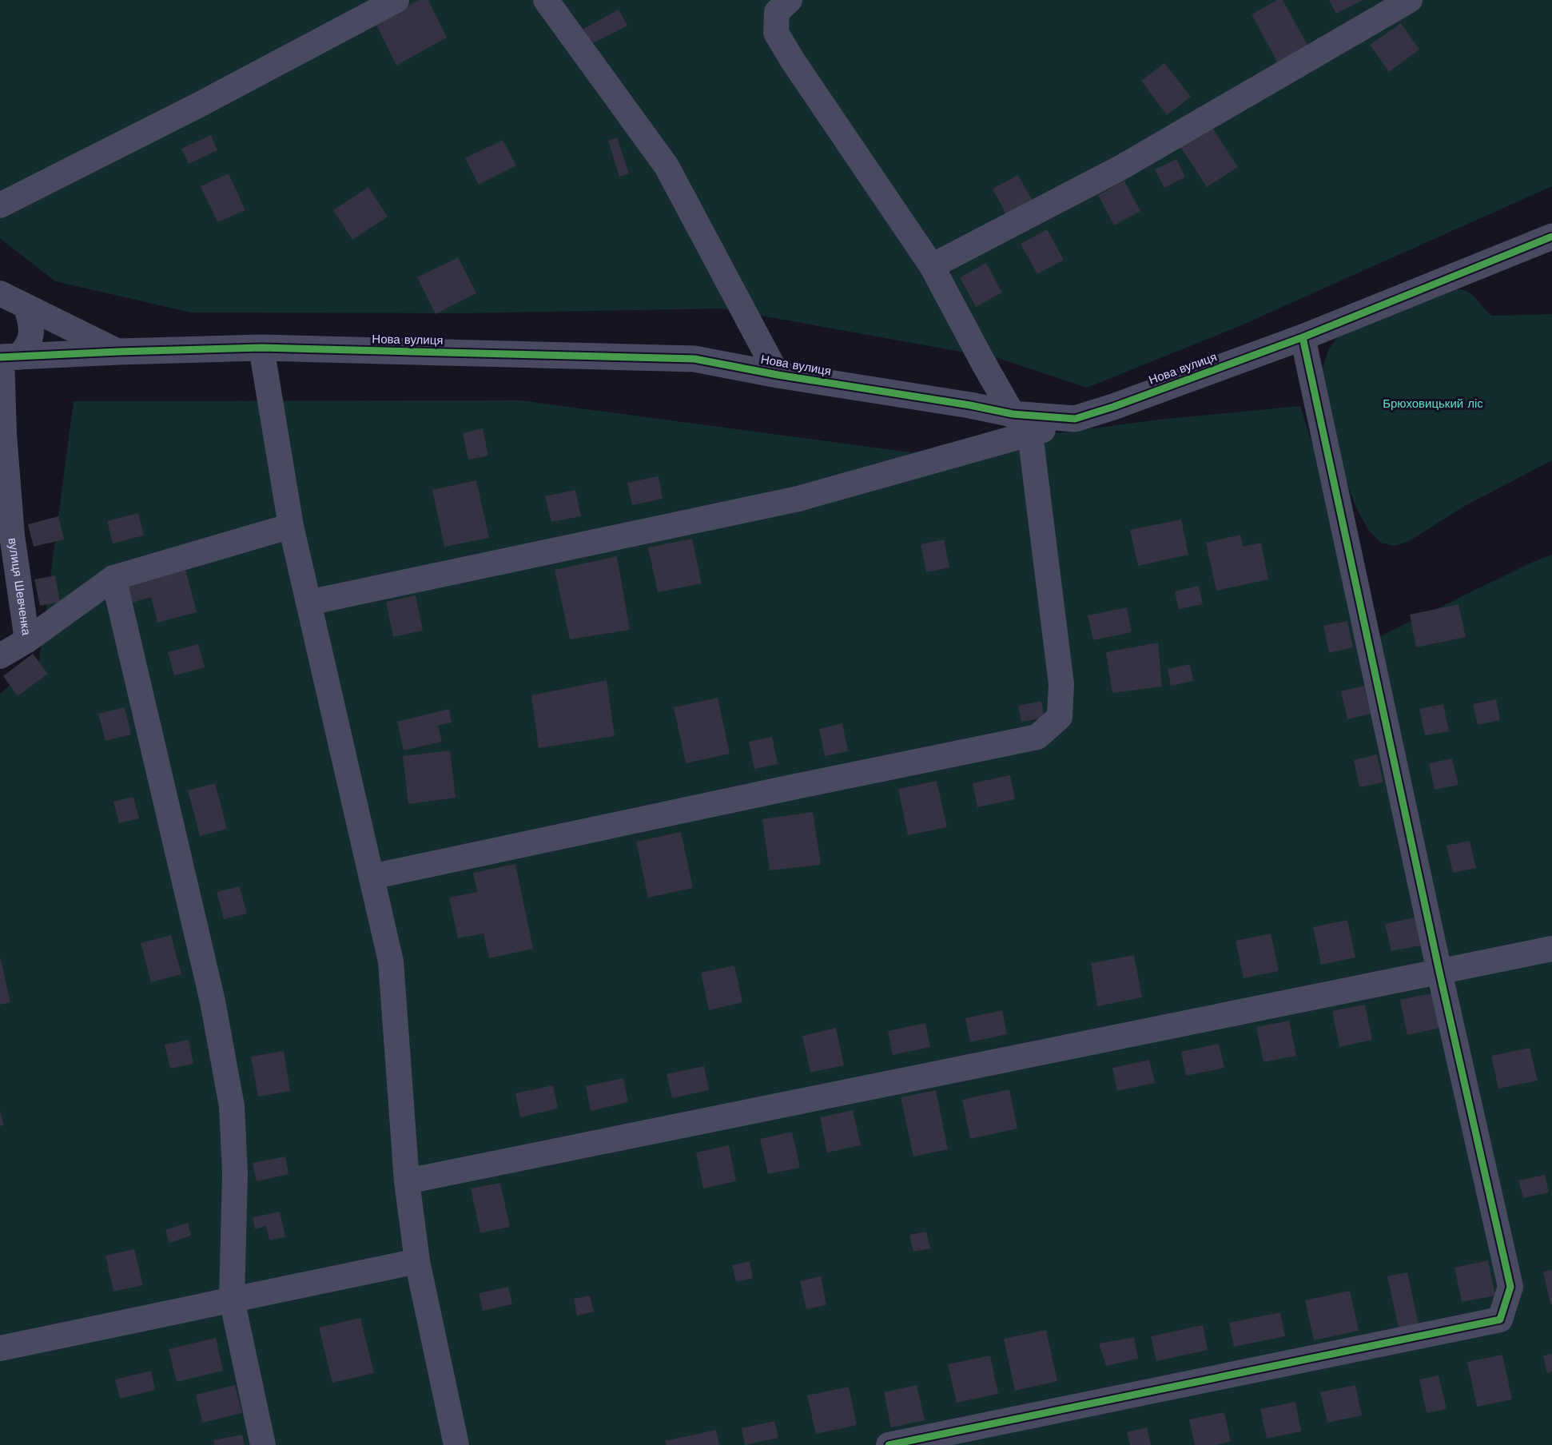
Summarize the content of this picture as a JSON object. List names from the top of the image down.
{
  "streets": {
    "street": ["Нова вулиця", "вулиця Шевченка"]
  },
  "crossings": [
    ["Нова вулиця", "вулиця Шевченка"]
  ],
  "parks": ["Брюховицький ліс"]
}
